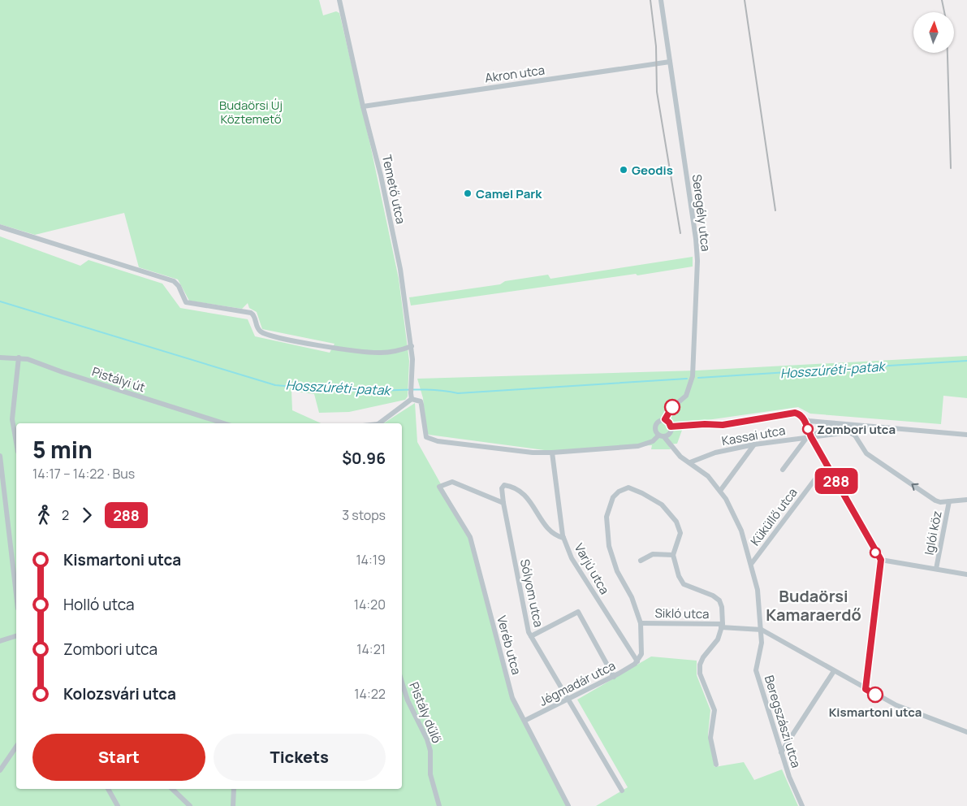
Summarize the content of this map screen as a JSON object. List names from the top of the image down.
{
  "streets": {
    "street": [
      "Akron utca",
      "Temető utca",
      "Seregély utca",
      "Pistályi út",
      "Kassai utca",
      "Küküllő utca",
      "Iglói köz",
      "Varjú utca",
      "Sólyom utca",
      "Sikló utca",
      "Veréb utca",
      "Jégmadár utca",
      "Pistály dűlő",
      "Beregszászi utca"
    ]
  },
  "crossings": [
    ["Akron utca", "Temető utca"],
    ["Akron utca", "Seregély utca"],
    ["Seregély utca", "Beregszászi utca"],
    ["Kassai utca", "Iglói köz"],
    ["Kassai utca", "Beregszászi utca"],
    ["Küküllő utca", "Beregszászi utca"],
    ["Varjú utca", "Sólyom utca"],
    ["Varjú utca", "Jégmadár utca"],
    ["Sólyom utca", "Veréb utca"],
    ["Sólyom utca", "Jégmadár utca"],
    ["Sikló utca", "Beregszászi utca"],
    ["Veréb utca", "Jégmadár utca"]
  ],
  "districts": ["Budaörsi Kamaraerdő"],
  "water": ["Hosszúréti-patak"],
  "parks": ["Budaörsi Új Köztemető"],
  "places": [
    "Geodis",
    "Camel Park",
    "Zombori utca",
    "Kismartoni utca"
  ],
  "lines": ["bus line 288"],
  "north": "top",
  "page": {
    "on_map": "288",
    "heading": ["5 min", "14:17 – 14:22 · Bus", "$0.96"],
    "legs": ["2", "288", "3 stops"],
    "list": [
      {
        "name": "Kismartoni utca",
        "value": "14:19"
      },
      {
        "name": "Holló utca",
        "value": "14:20"
      },
      {
        "name": "Zombori utca",
        "value": "14:21"
      },
      {
        "name": "Kolozsvári utca",
        "value": "14:22"
      }
    ],
    "buttons": ["Start", "Tickets"]
  }
}
